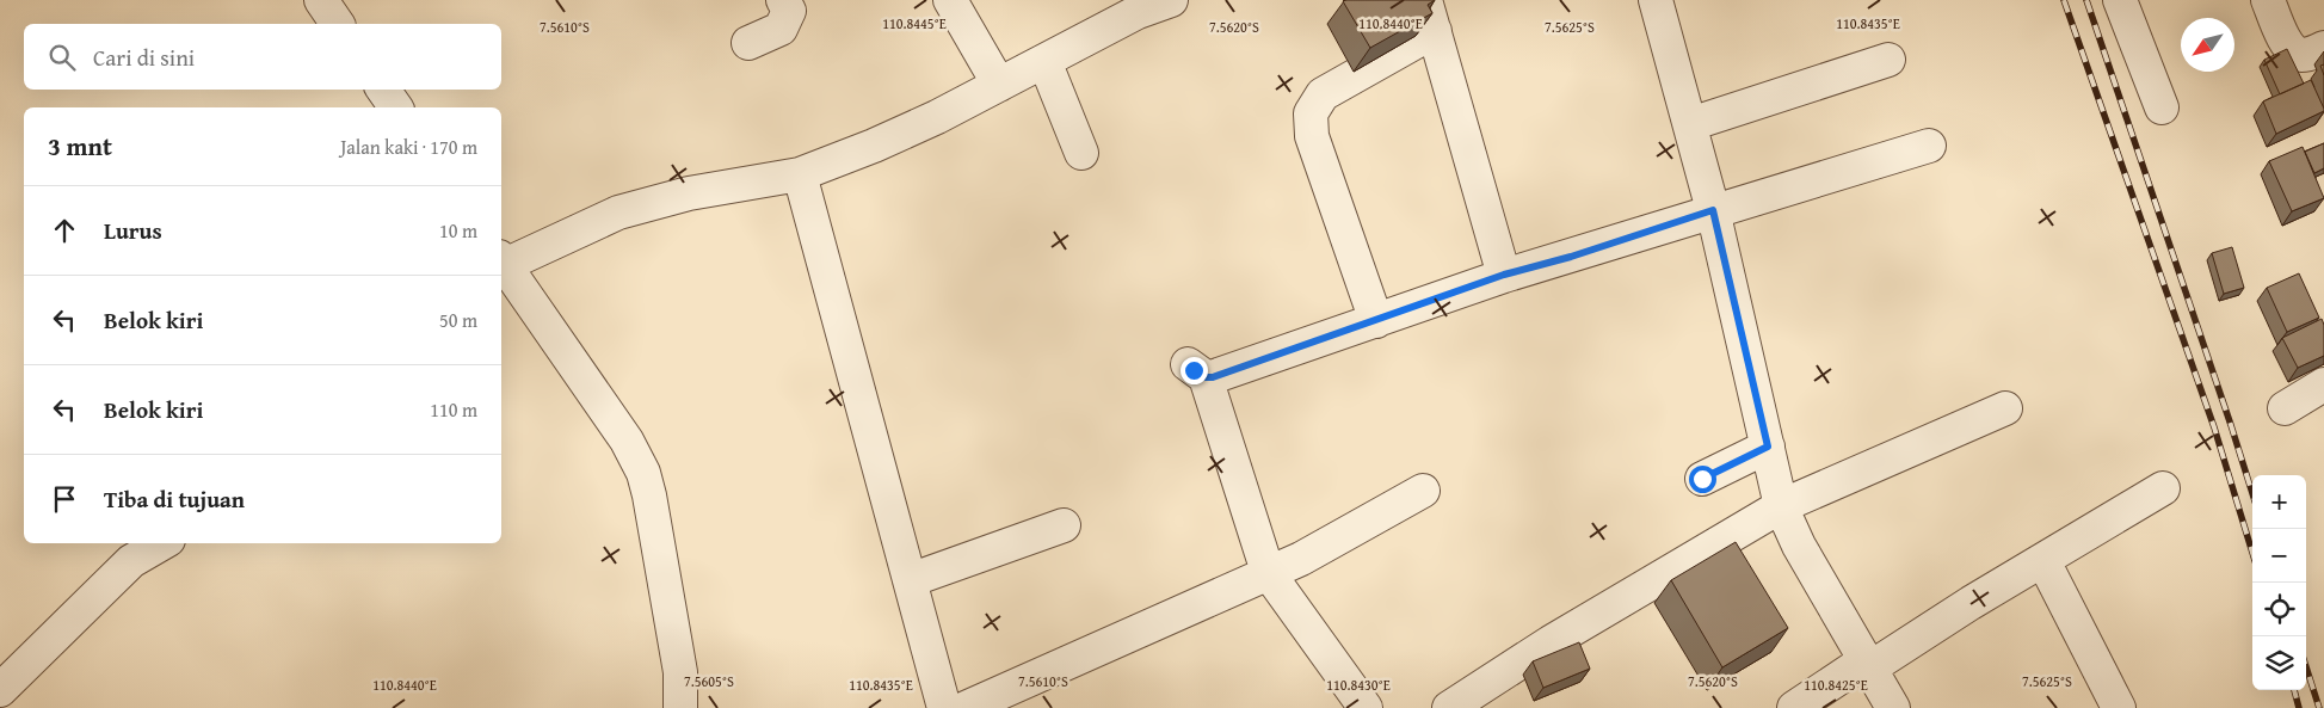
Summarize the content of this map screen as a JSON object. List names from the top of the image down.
{
  "north": "bottom left",
  "page": {
    "search": "Cari di sini",
    "heading": ["3 mnt", "Jalan kaki · 170 m"],
    "list": [
      ["Lurus", "10 m"],
      ["Belok kiri", "50 m"],
      ["Belok kiri", "110 m"],
      "Tiba di tujuan"
    ],
    "map_buttons": ["+", "−"]
  },
  "coordinates": [
    "110.8435°E",
    "110.8445°E",
    "110.8440°E",
    "7.5610°S",
    "7.5620°S",
    "7.5625°S",
    "7.5605°S",
    "110.8430°E",
    "110.8425°E"
  ]
}
